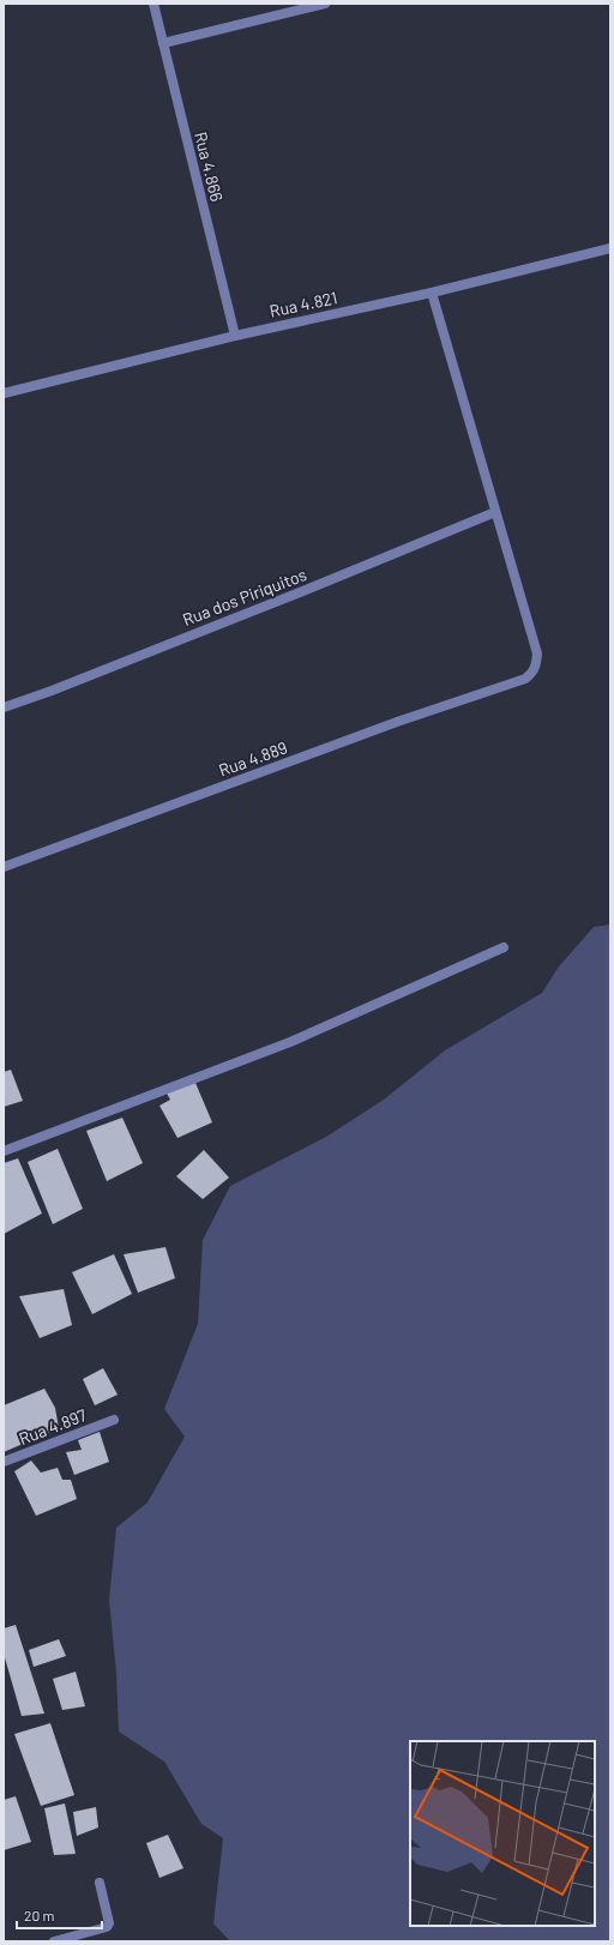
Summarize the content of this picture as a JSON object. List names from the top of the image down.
{
  "streets": {
    "street": [
      "Rua 4.866",
      "Rua 4.821",
      "Rua dos Piriquitos",
      "Rua 4.889",
      "Rua 4.897"
    ]
  },
  "crossings": [
    ["Rua 4.866", "Rua 4.821"],
    ["Rua dos Piriquitos", "Rua 4.889"]
  ],
  "scale_bar": "20 m"
}
